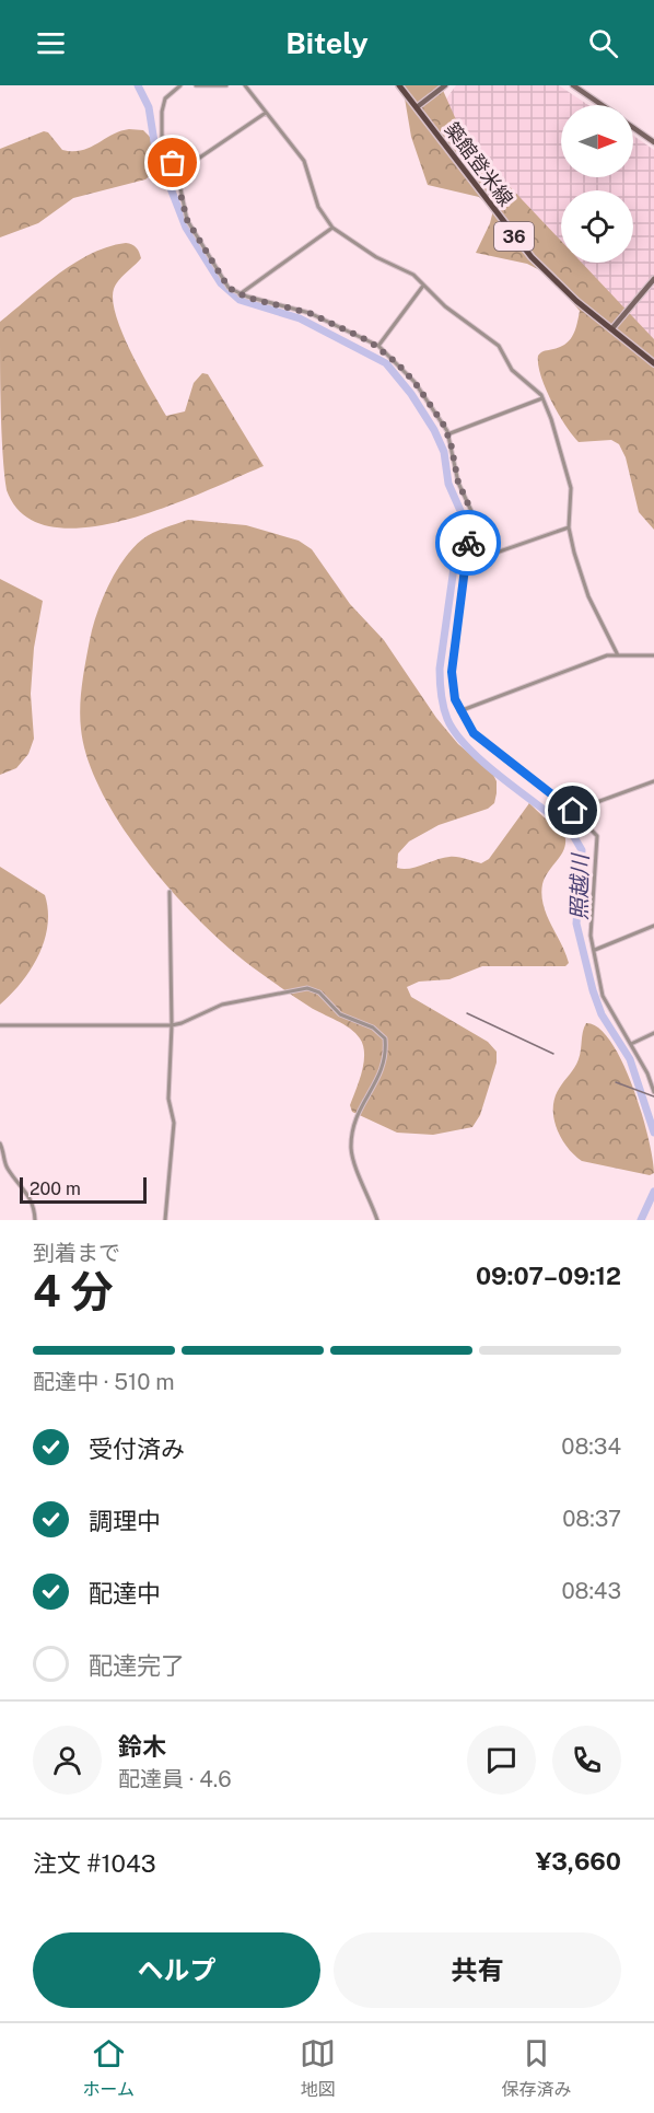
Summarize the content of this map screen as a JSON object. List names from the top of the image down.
{
  "streets": {
    "main road": ["築館登米線", "36"]
  },
  "water": ["照越川"],
  "scale_bar": "200 m",
  "north": "right",
  "page": {
    "header": "Bitely",
    "scale": "200 m",
    "heading": ["4 分", "到着まで", "09:07–09:12"],
    "panel": [
      "鈴木",
      "配達員 · 4.6",
      "注文 #1043",
      "¥3,660"
    ],
    "bar": "配達中 · 510 m",
    "list": [
      ["受付済み", "08:34"],
      ["調理中", "08:37"],
      ["配達中", "08:43"],
      "配達完了"
    ],
    "buttons": ["ヘルプ", "共有"],
    "tabs": ["ホーム", "地図", "保存済み"]
  }
}
